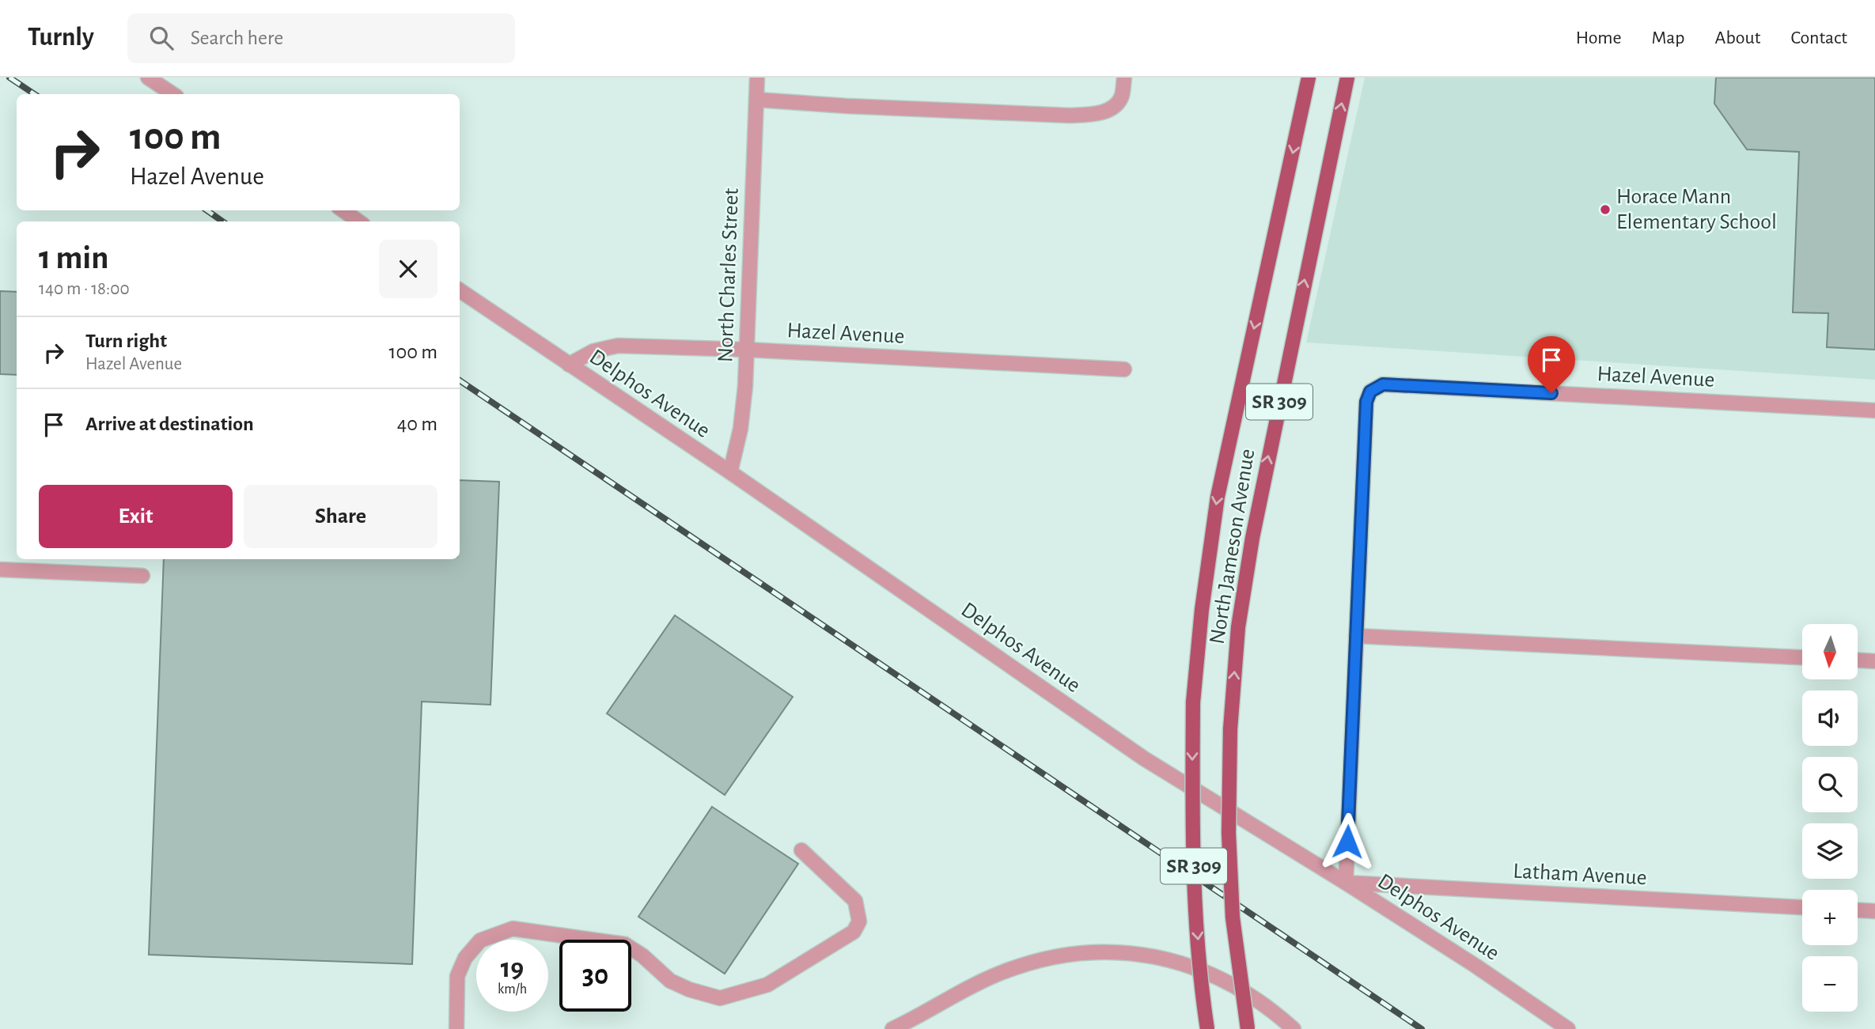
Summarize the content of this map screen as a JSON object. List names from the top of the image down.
{
  "streets": {
    "main road": ["SR 309", "North Jameson Avenue"],
    "street": [
      "North Charles Street",
      "Hazel Avenue",
      "Delphos Avenue",
      "Latham Avenue"
    ]
  },
  "crossings": [
    ["North Charles Street", "Hazel Avenue"],
    ["North Charles Street", "Delphos Avenue"],
    ["Hazel Avenue", "Delphos Avenue"],
    ["Delphos Avenue", "Latham Avenue"]
  ],
  "places": ["Horace Mann Elementary School"],
  "north": "bottom",
  "page": {
    "header": "Turnly",
    "search": "Search here",
    "nav": [
      "Home",
      "Map",
      "About",
      "Contact"
    ],
    "turn": ["100 m", "Hazel Avenue"],
    "heading": ["1 min", "140 m · 18:00"],
    "list": [
      {
        "name": "Turn right",
        "note": "Hazel Avenue",
        "value": "100 m"
      },
      {
        "name": "Arrive at destination",
        "value": "40 m"
      }
    ],
    "buttons": ["Exit", "Share"],
    "map_buttons": ["+", "−"],
    "speed": "19 km/h",
    "limit": "30"
  }
}
